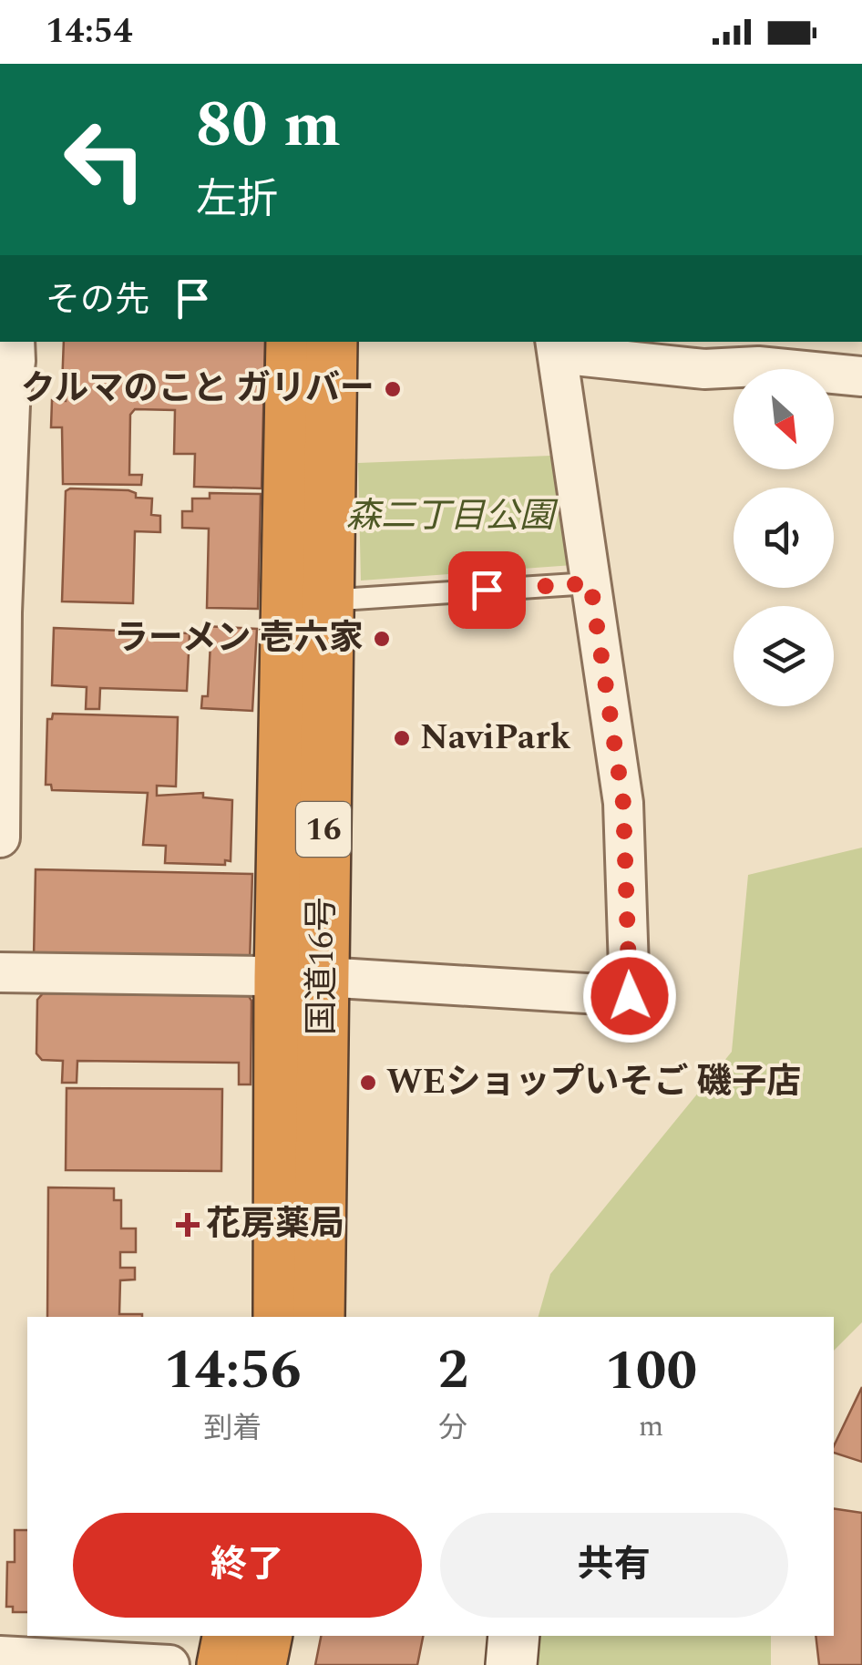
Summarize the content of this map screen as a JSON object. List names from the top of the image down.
{
  "streets": {
    "highway": ["16", "国道16号"]
  },
  "parks": ["森二丁目公園"],
  "places": {
    "other": [
      "クルマのこと ガリバー",
      "ラーメン 壱六家",
      "NaviPark",
      "WEショップいそご 磯子店"
    ],
    "health": ["花房薬局"]
  },
  "north": "bottom right",
  "page": {
    "status": "14:54",
    "turn": ["80 m", "左折"],
    "then": "その先",
    "eta": [
      "14:56",
      "到着",
      "2",
      "分",
      "100",
      "m"
    ],
    "buttons": ["終了", "共有"]
  }
}
